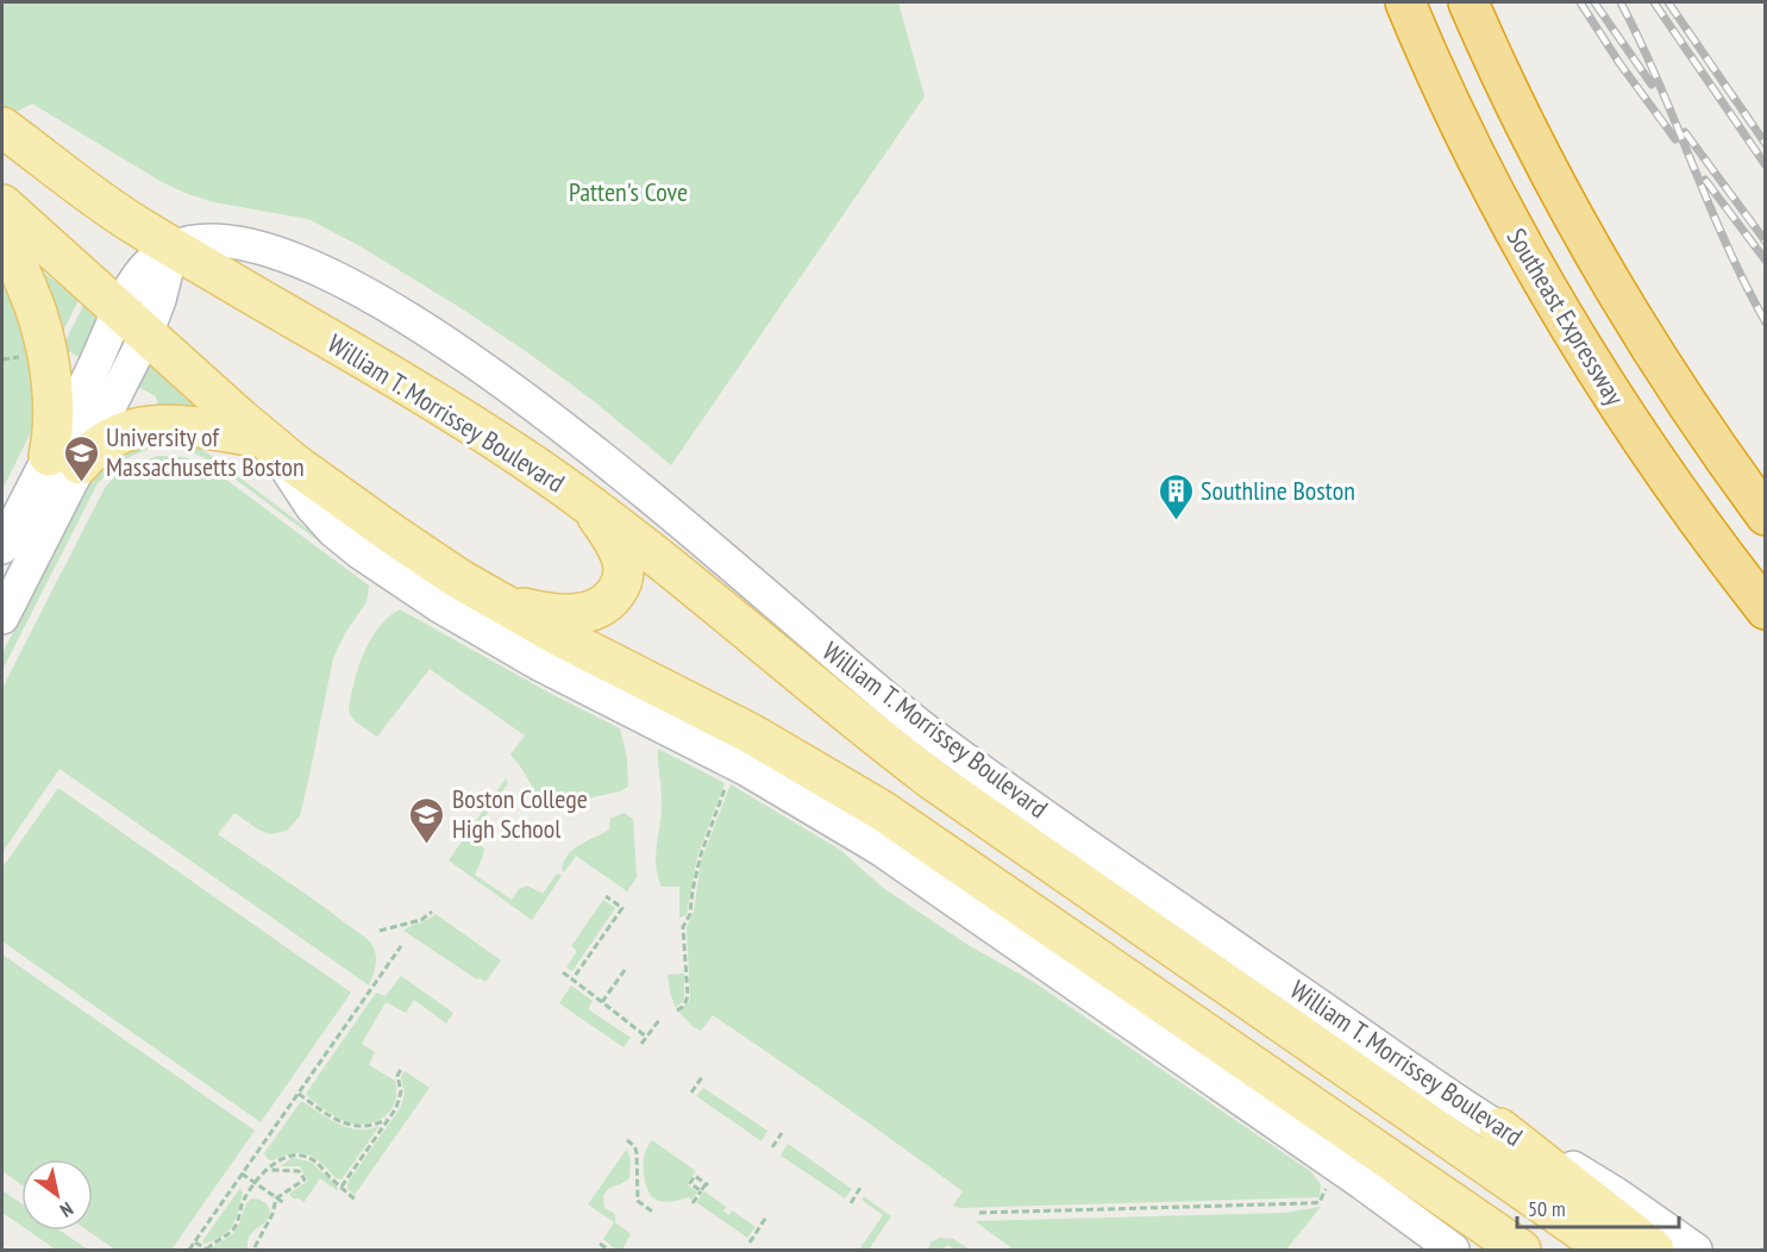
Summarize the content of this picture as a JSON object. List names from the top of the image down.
{
  "streets": {
    "highway": ["Southeast Expressway"],
    "main road": ["William T. Morrissey Boulevard"]
  },
  "parks": ["Patten's Cove"],
  "places": {
    "school or university": ["University of Massachusetts Boston", "Boston College High School"],
    "building": ["Southline Boston"]
  },
  "scale_bar": "50 m",
  "north": "bottom right"
}
